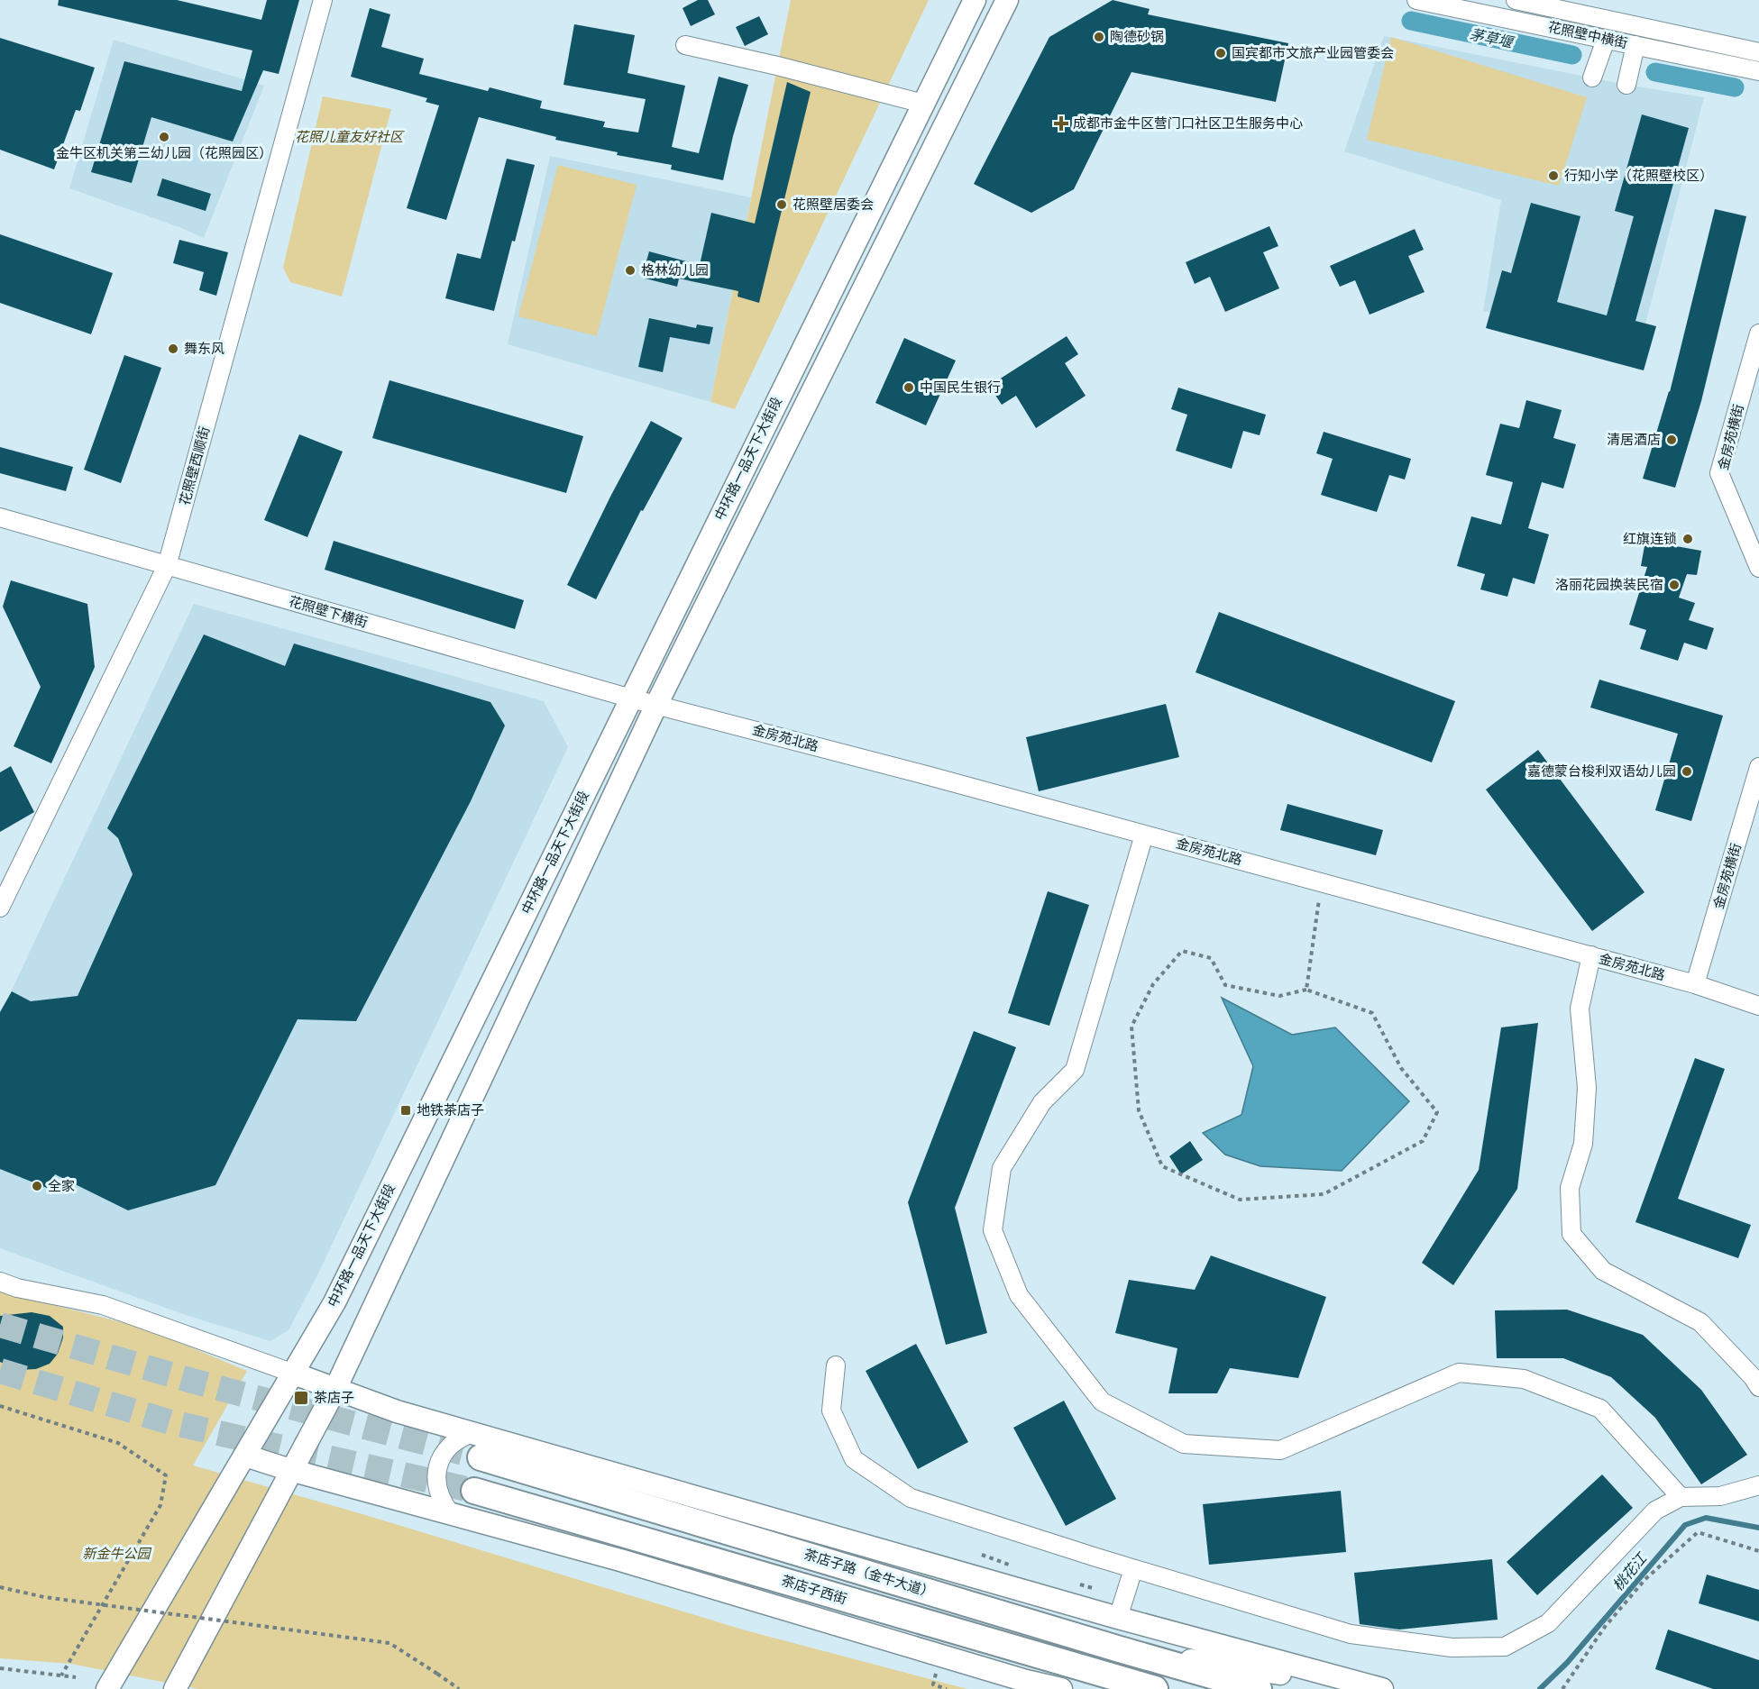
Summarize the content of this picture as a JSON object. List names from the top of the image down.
{
  "streets": {
    "highway": ["茶店子路（金牛大道）", "茶店子西街"],
    "main road": ["中环路一品天下大街段"],
    "street": [
      "花照壁中横街",
      "金房苑横街",
      "花照壁西顺街",
      "花照壁下横街",
      "金房苑北路"
    ]
  },
  "crossings": [
    ["金房苑横街", "金房苑北路"],
    ["中环路一品天下大街段", "花照壁下横街"],
    ["中环路一品天下大街段", "金房苑北路"],
    ["花照壁西顺街", "花照壁下横街"],
    ["花照壁下横街", "金房苑北路"]
  ],
  "water": ["茅草堰", "桃花江"],
  "parks": ["花照儿童友好社区", "新金牛公园"],
  "places": {
    "other": [
      "陶德砂锅",
      "国宾都市文旅产业园管委会",
      "金牛区机关第三幼儿园（花照园区）",
      "行知小学（花照壁校区）",
      "花照壁居委会",
      "格林幼儿园",
      "舞东风",
      "中国民生银行",
      "清居酒店",
      "红旗连锁",
      "洛丽花园换装民宿",
      "嘉德蒙台梭利双语幼儿园",
      "全家"
    ],
    "health": ["成都市金牛区营门口社区卫生服务中心"],
    "transit": ["地铁茶店子", "茶店子"]
  }
}
